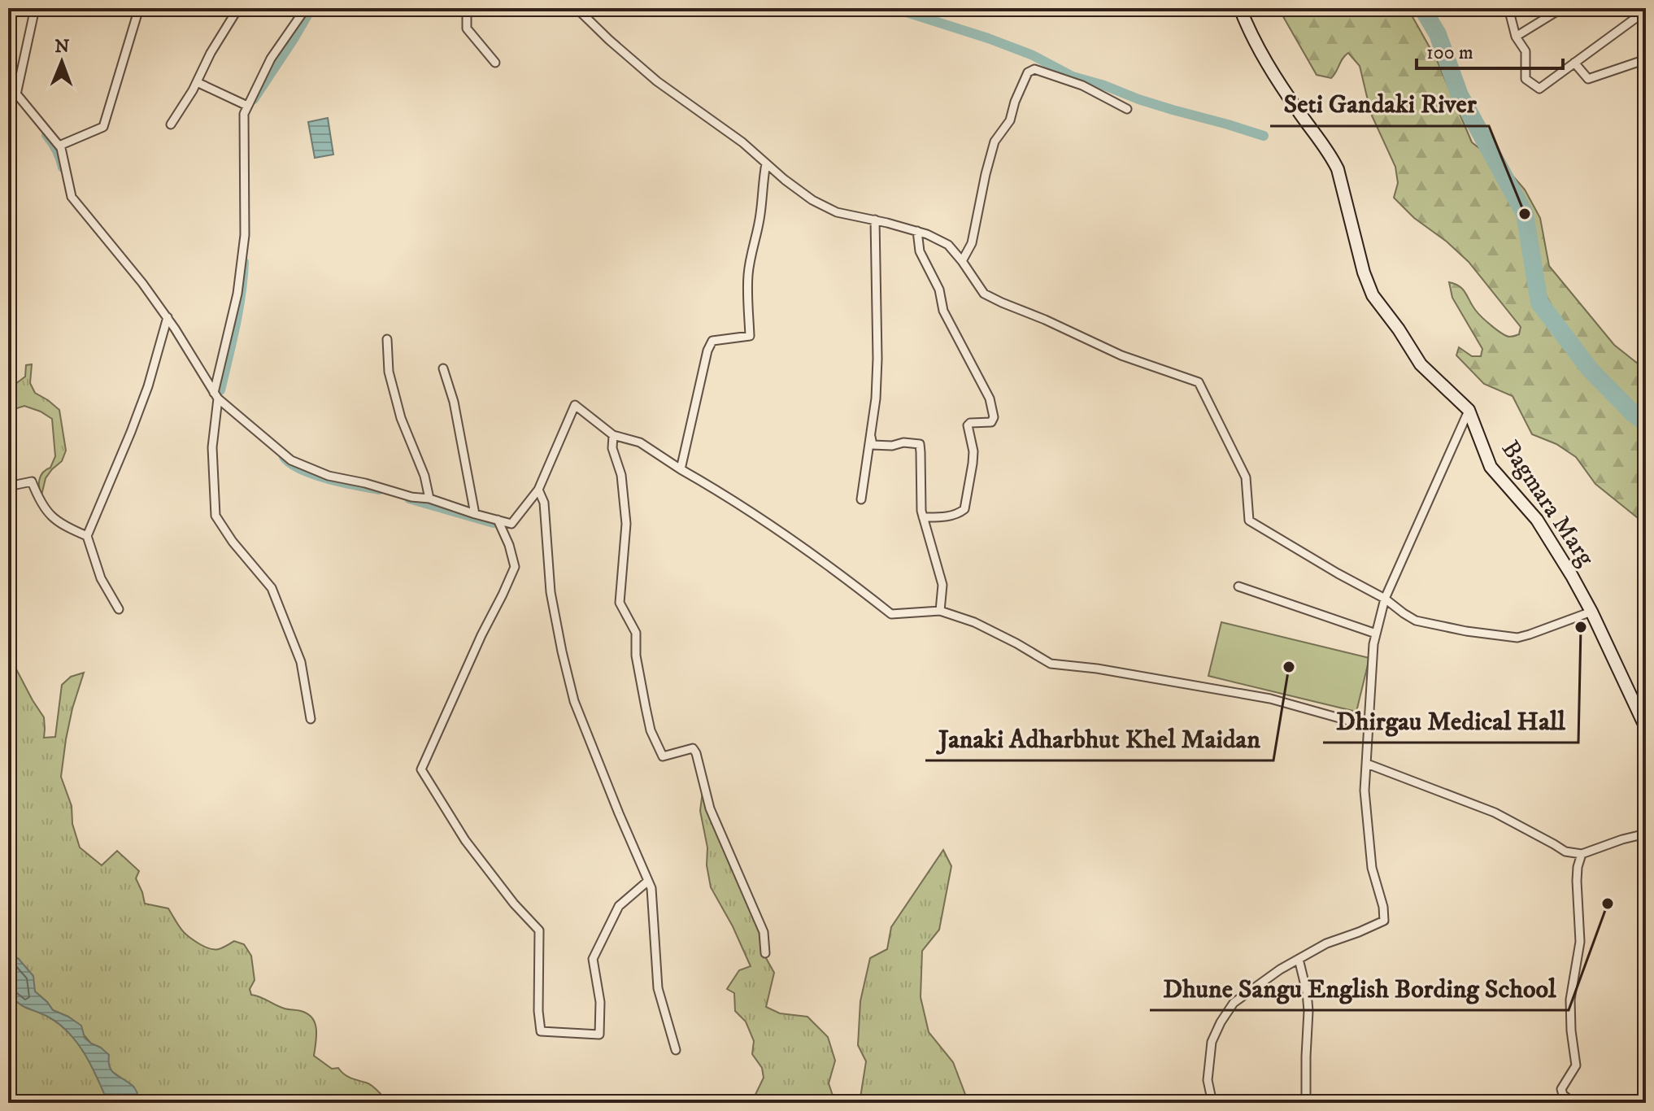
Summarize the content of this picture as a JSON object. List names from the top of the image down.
{
  "streets": {
    "main road": ["Bagmara Marg"]
  },
  "places": [
    "Seti Gandaki River",
    "Dhirgau Medical Hall",
    "Janaki Adharbhut Khel Maidan",
    "Dhune Sangu English Bording School"
  ],
  "scale_bar": "100 m",
  "north": "top"
}
